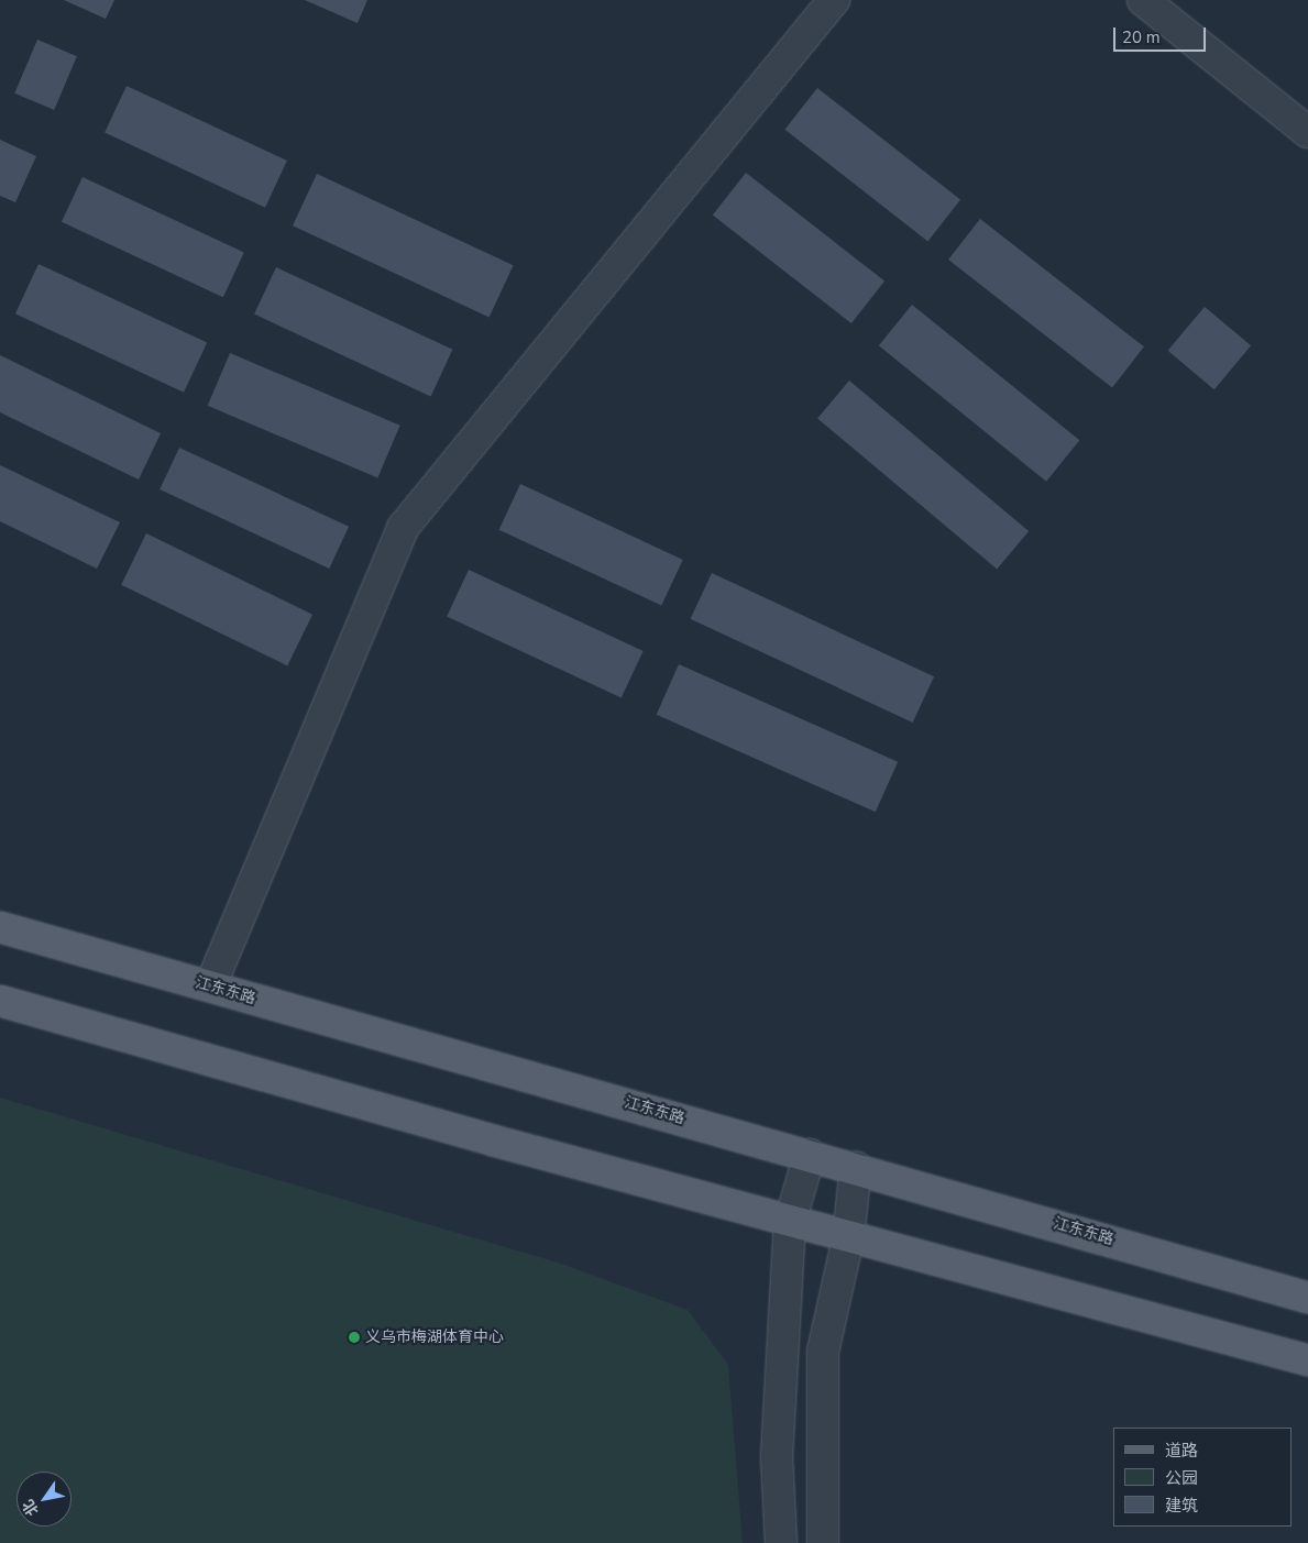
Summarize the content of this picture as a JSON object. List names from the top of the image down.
{
  "streets": {
    "main road": ["江东东路"]
  },
  "places": ["义乌市梅湖体育中心"],
  "legend": ["道路", "公园", "建筑"],
  "scale_bar": "20 m",
  "north": "bottom left"
}
